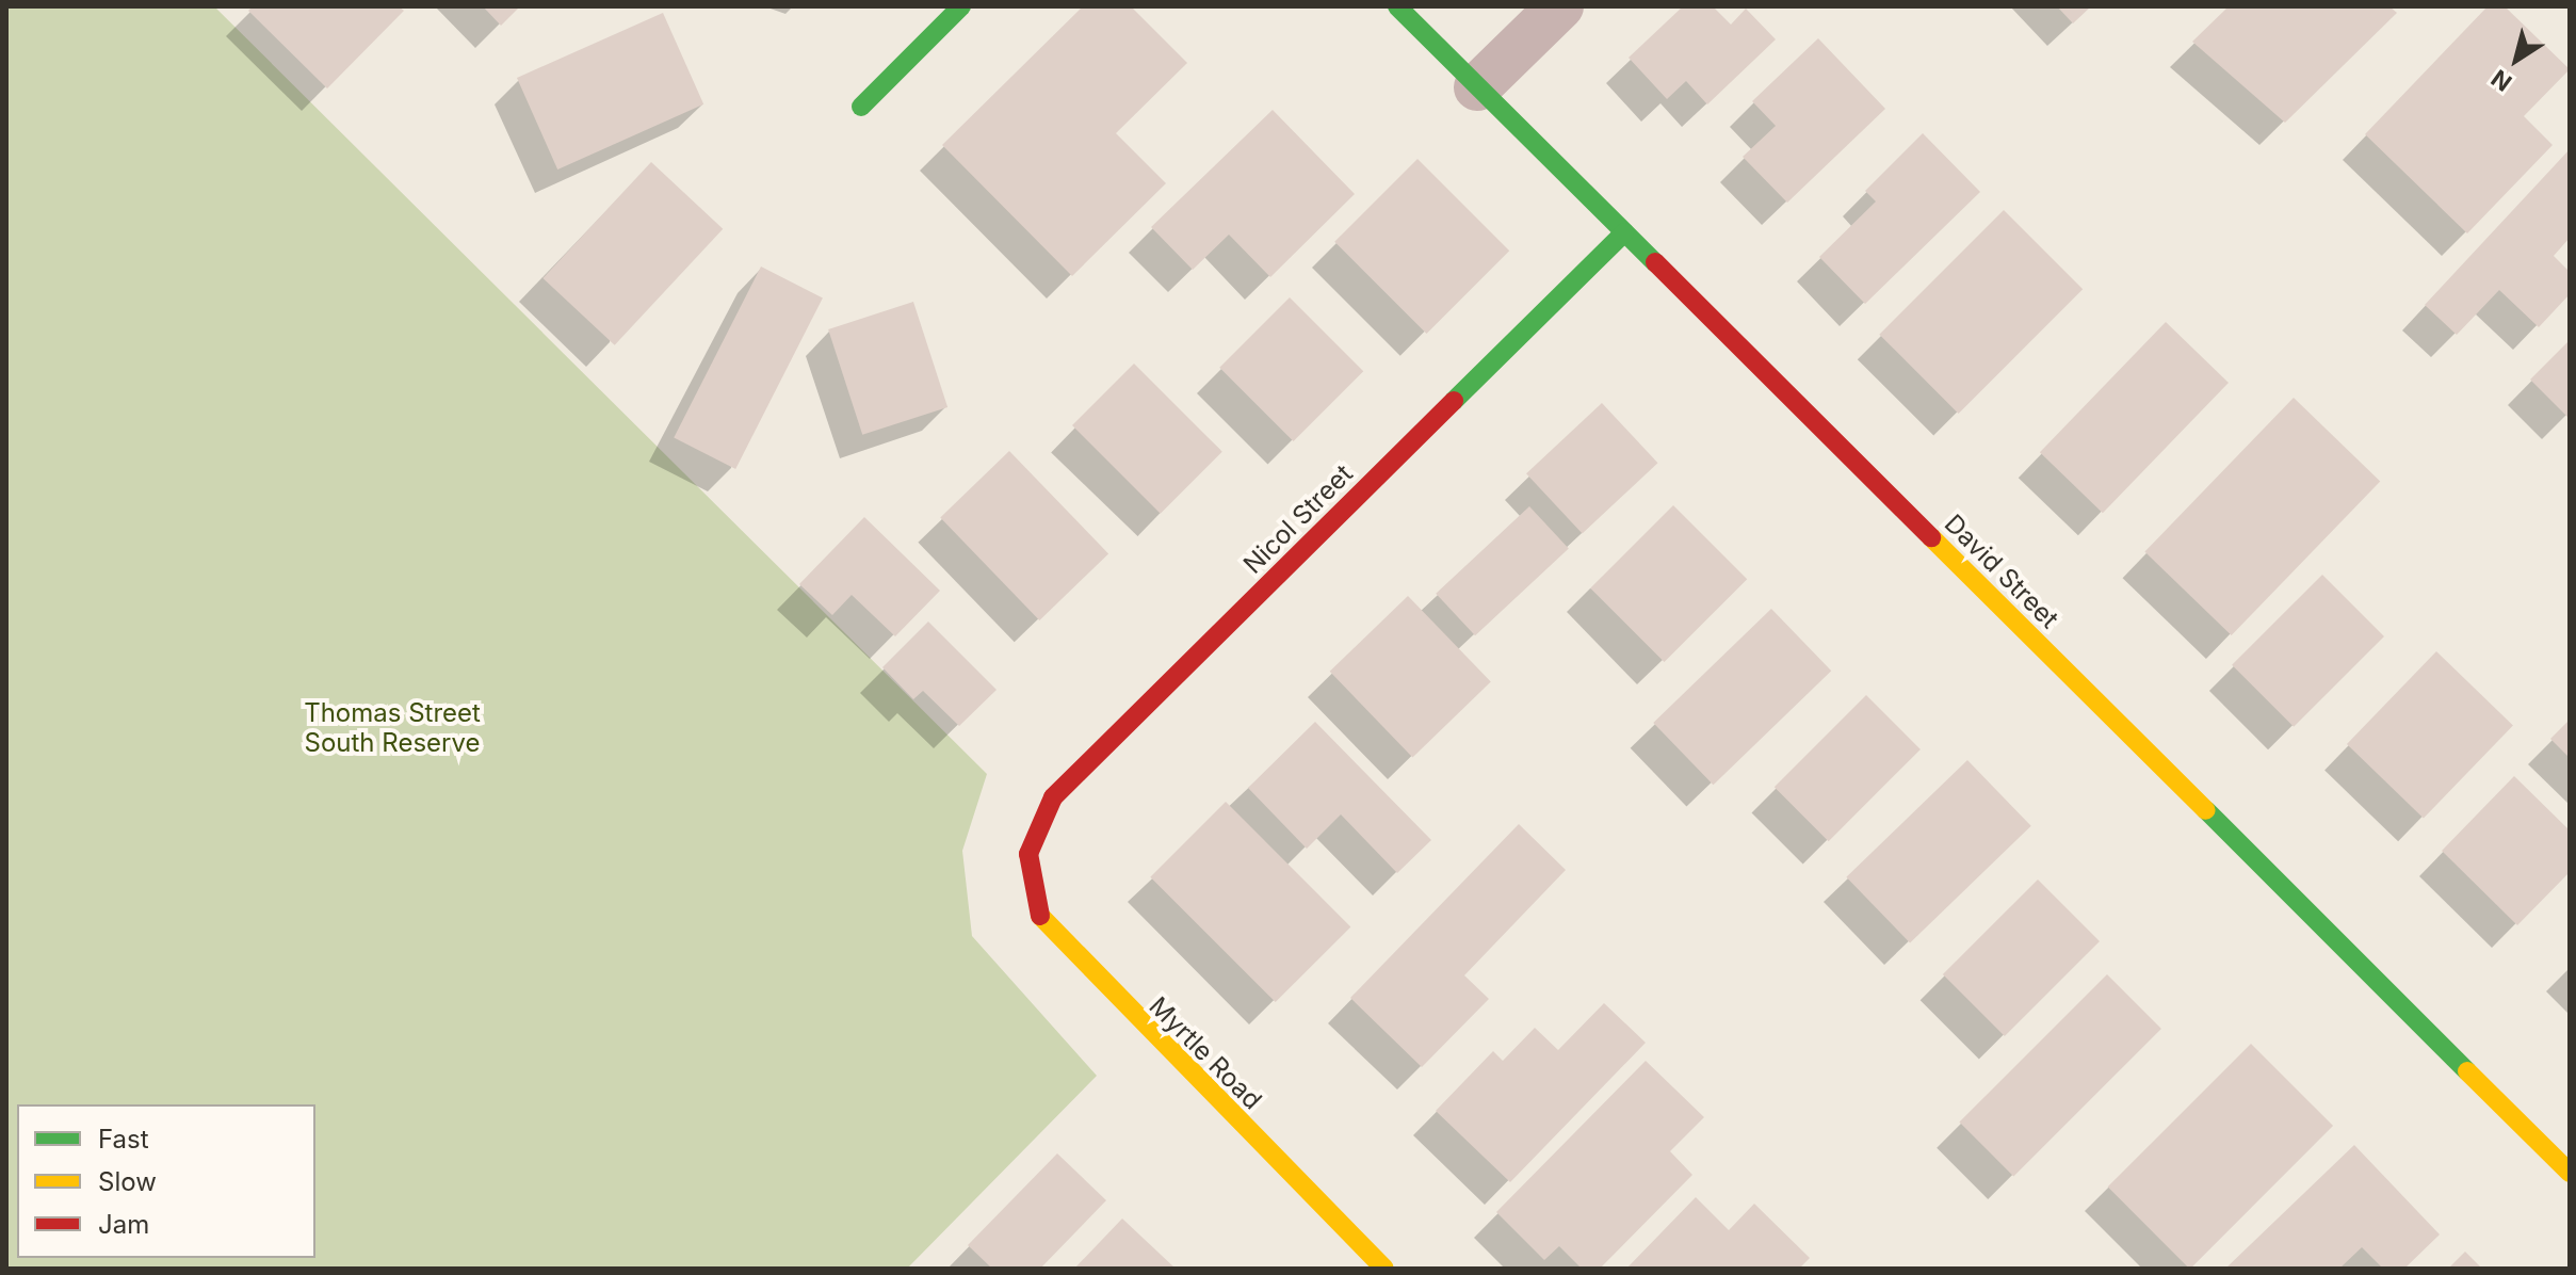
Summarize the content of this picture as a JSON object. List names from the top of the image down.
{
  "streets": {
    "street": ["Nicol Street", "David Street", "Myrtle Road"]
  },
  "crossings": [
    ["Nicol Street", "David Street"],
    ["Nicol Street", "Myrtle Road"]
  ],
  "parks": ["Thomas Street South Reserve"],
  "legend": ["Fast", "Slow", "Jam"],
  "north": "bottom left"
}
